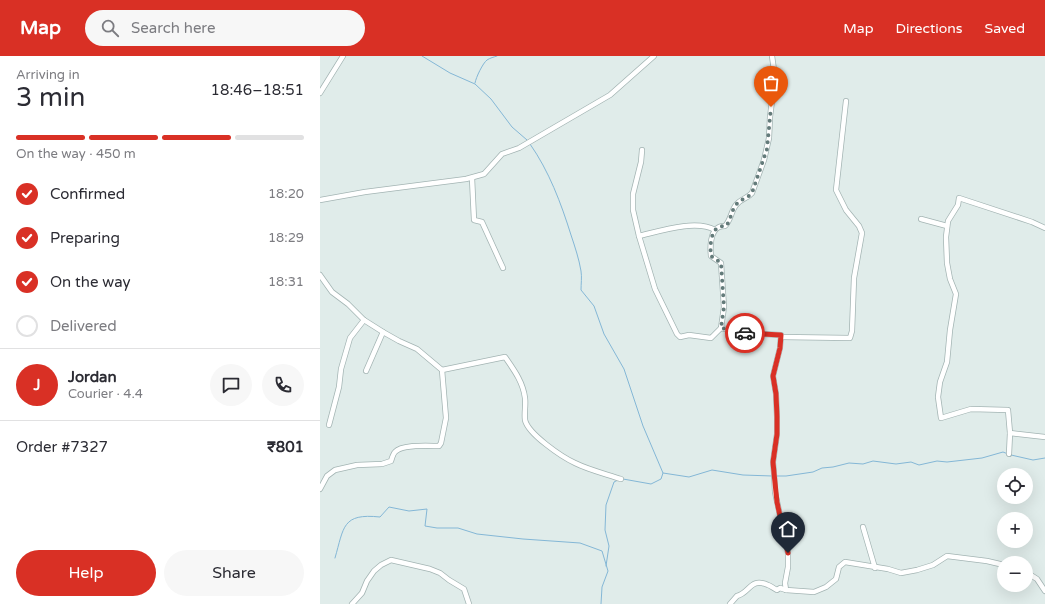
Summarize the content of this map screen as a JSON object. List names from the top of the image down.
{
  "page": {
    "header": "Map",
    "search": "Search here",
    "nav": ["Map", "Directions", "Saved"],
    "heading": ["3 min", "Arriving in", "18:46–18:51"],
    "panel": [
      "Jordan",
      "Courier · 4.4",
      "Order #7327",
      "₹801"
    ],
    "bar": "On the way · 450 m",
    "list": [
      ["Confirmed", "18:20"],
      ["Preparing", "18:29"],
      ["On the way", "18:31"],
      "Delivered"
    ],
    "round": "J",
    "map_buttons": ["+", "−"],
    "buttons": ["Help", "Share"]
  }
}
